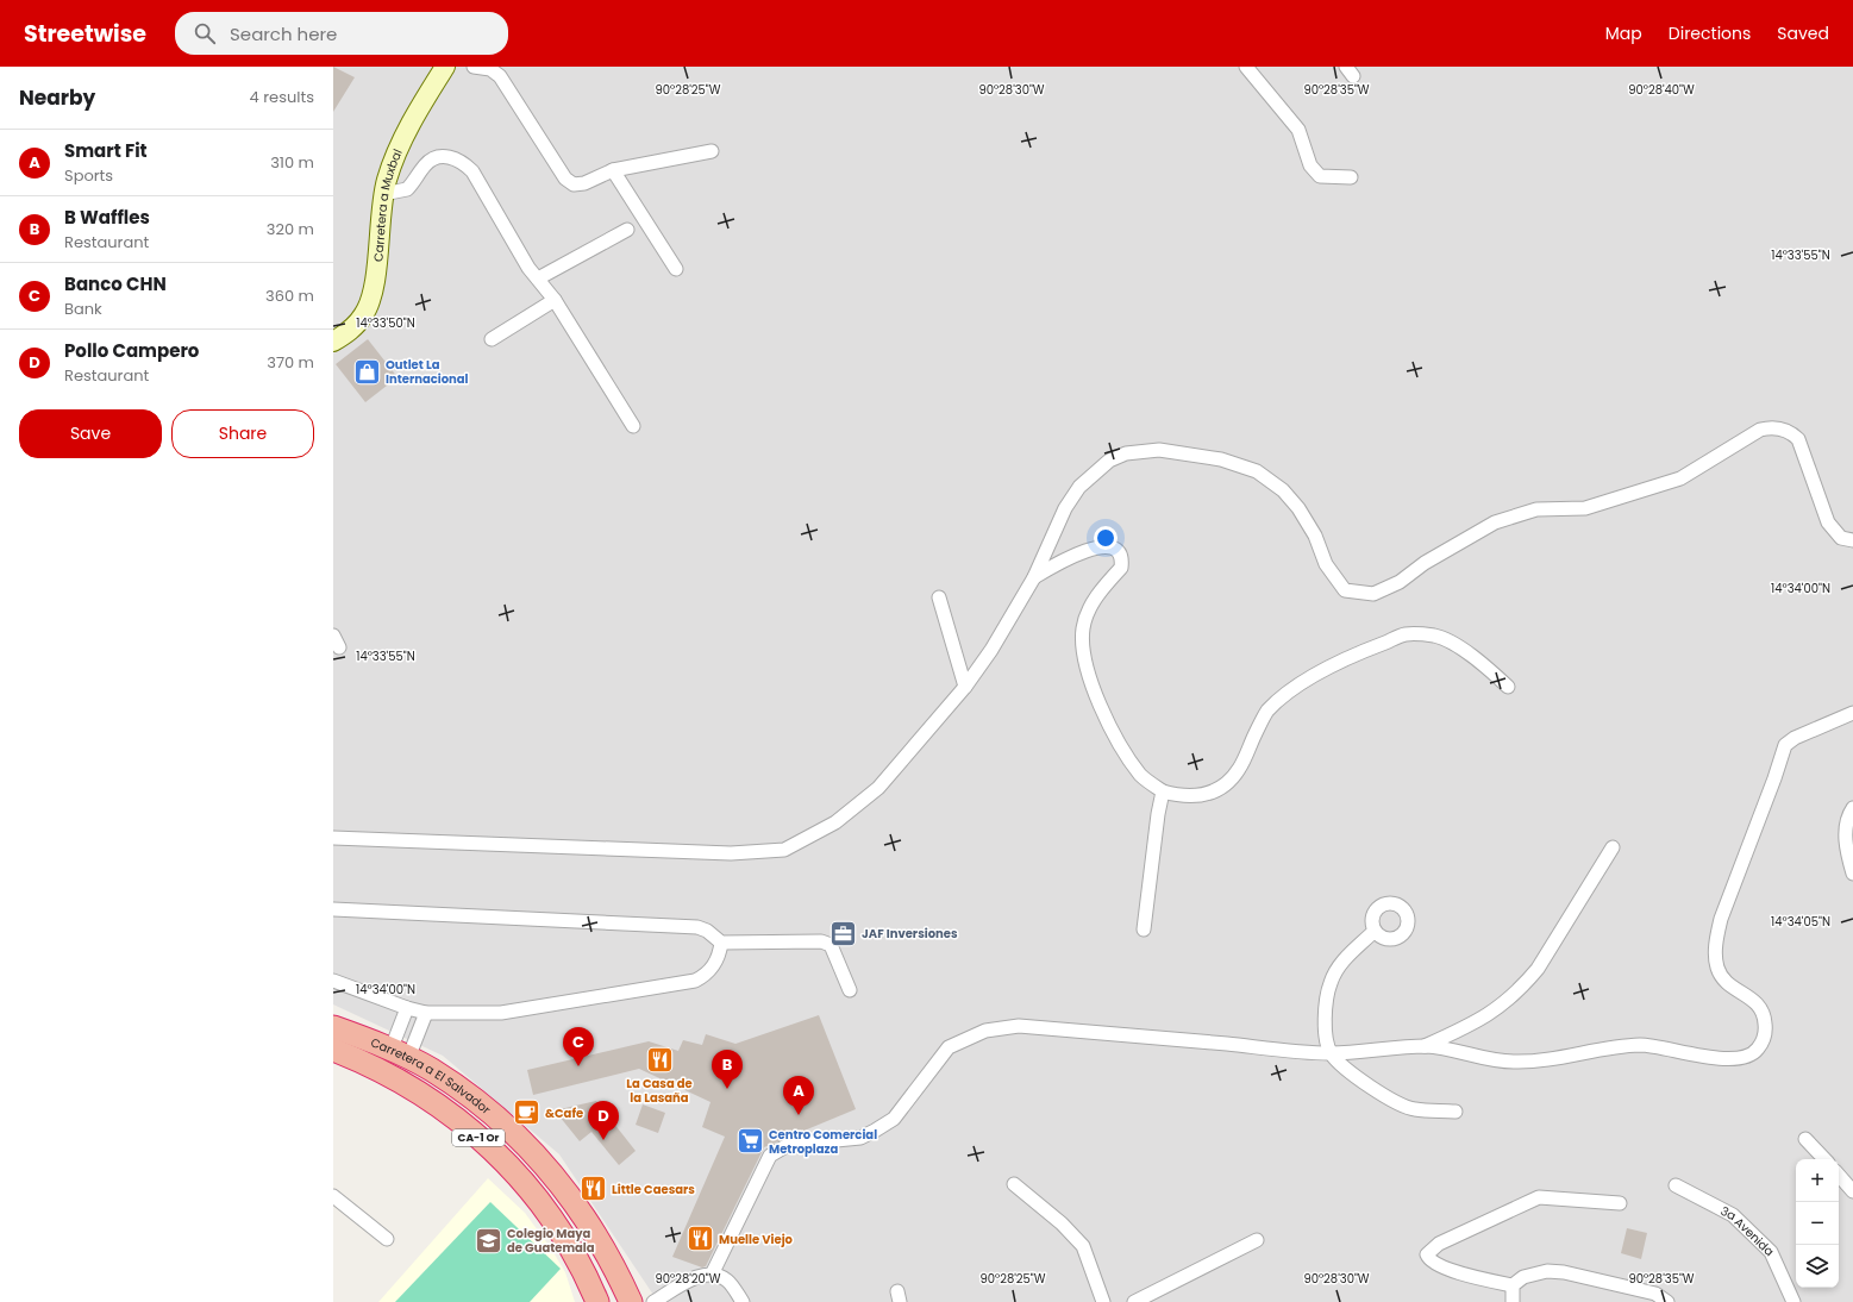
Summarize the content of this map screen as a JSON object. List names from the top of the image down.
{
  "streets": {
    "highway": ["Carretera a El Salvador", "CA-1 Or"],
    "main road": ["Carretera a Muxbal"],
    "street": ["3a Avenida"]
  },
  "places": {
    "shop": ["Outlet La Internacional"],
    "office": ["JAF Inversiones"],
    "restaurant": ["La Casa de la Lasaña", "Little Caesars", "Muelle Viejo"],
    "cafe": ["&Cafe"],
    "supermarket": ["Centro Comercial Metroplaza"],
    "school or university": ["Colegio Maya de Guatemala"]
  },
  "page": {
    "header": "Streetwise",
    "search": "Search here",
    "nav": ["Map", "Directions", "Saved"],
    "heading": ["Nearby", "4 results"],
    "list": [
      {
        "mark": "A",
        "name": "Smart Fit",
        "note": "Sports",
        "value": "310 m"
      },
      {
        "mark": "B",
        "name": "B Waffles",
        "note": "Restaurant",
        "value": "320 m"
      },
      {
        "mark": "C",
        "name": "Banco CHN",
        "note": "Bank",
        "value": "360 m"
      },
      {
        "mark": "D",
        "name": "Pollo Campero",
        "note": "Restaurant",
        "value": "370 m"
      }
    ],
    "buttons": ["Save", "Share"],
    "pins": [
      "C",
      "B",
      "A",
      "D"
    ],
    "map_buttons": ["+", "−"]
  },
  "coordinates": [
    "90°28'25\"W",
    "90°28'30\"W",
    "90°28'35\"W",
    "90°28'40\"W",
    "14°33'55\"N",
    "14°33'50\"N",
    "14°34'00\"N",
    "14°34'05\"N",
    "90°28'20\"W"
  ]
}
